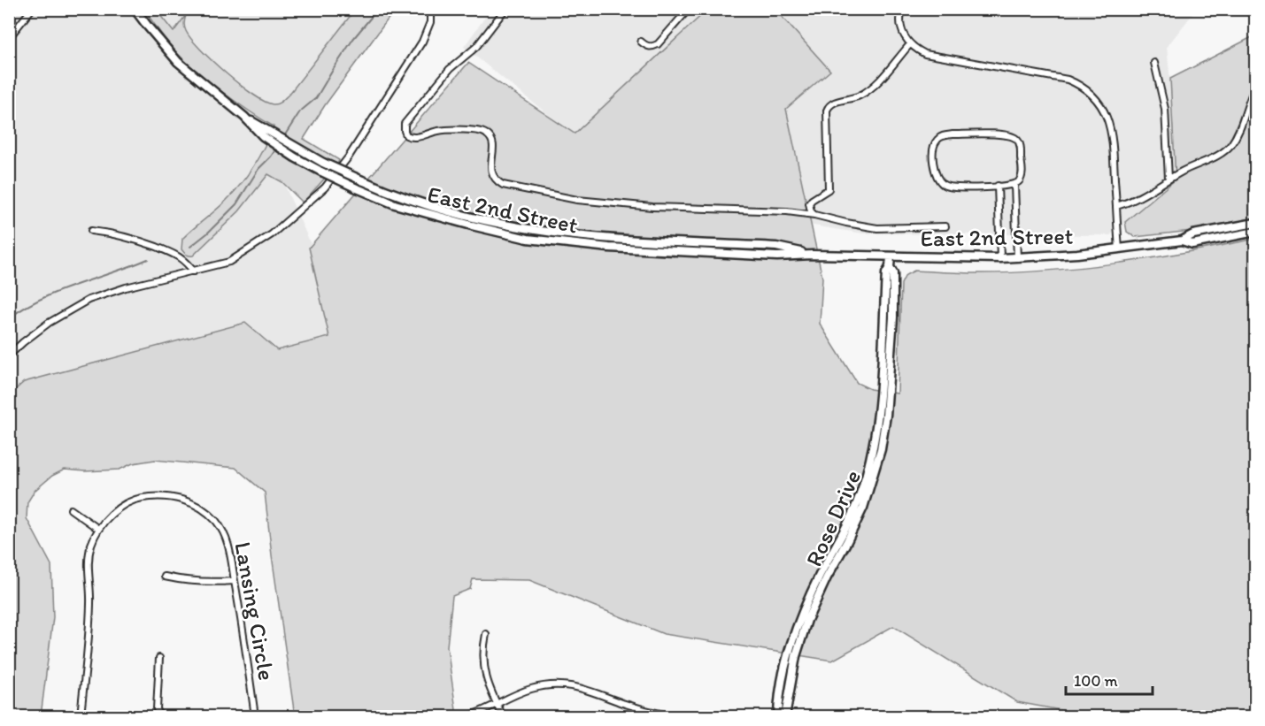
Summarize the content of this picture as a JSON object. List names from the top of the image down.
{
  "streets": {
    "main road": ["East 2nd Street", "Rose Drive"],
    "street": ["Lansing Circle"]
  },
  "crossings": [
    ["East 2nd Street", "Rose Drive"]
  ],
  "scale_bar": "100 m"
}
